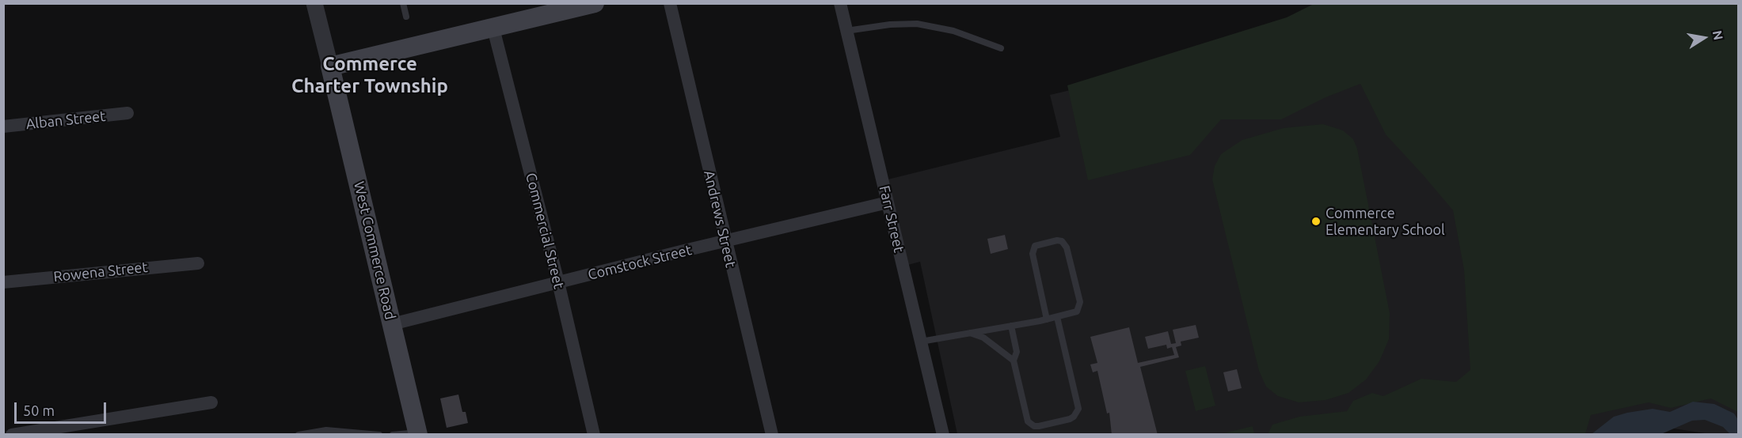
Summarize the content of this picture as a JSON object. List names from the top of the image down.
{
  "streets": {
    "main road": ["West Commerce Road"],
    "street": [
      "Alban Street",
      "Andrews Street",
      "Farr Street",
      "Commercial Street",
      "Comstock Street",
      "Rowena Street"
    ]
  },
  "crossings": [
    ["Andrews Street", "Comstock Street"],
    ["Farr Street", "Comstock Street"],
    ["Commercial Street", "Comstock Street"],
    ["West Commerce Road", "Comstock Street"]
  ],
  "districts": ["Commerce Charter Township"],
  "places": ["Commerce Elementary School"],
  "scale_bar": "50 m",
  "north": "right"
}
